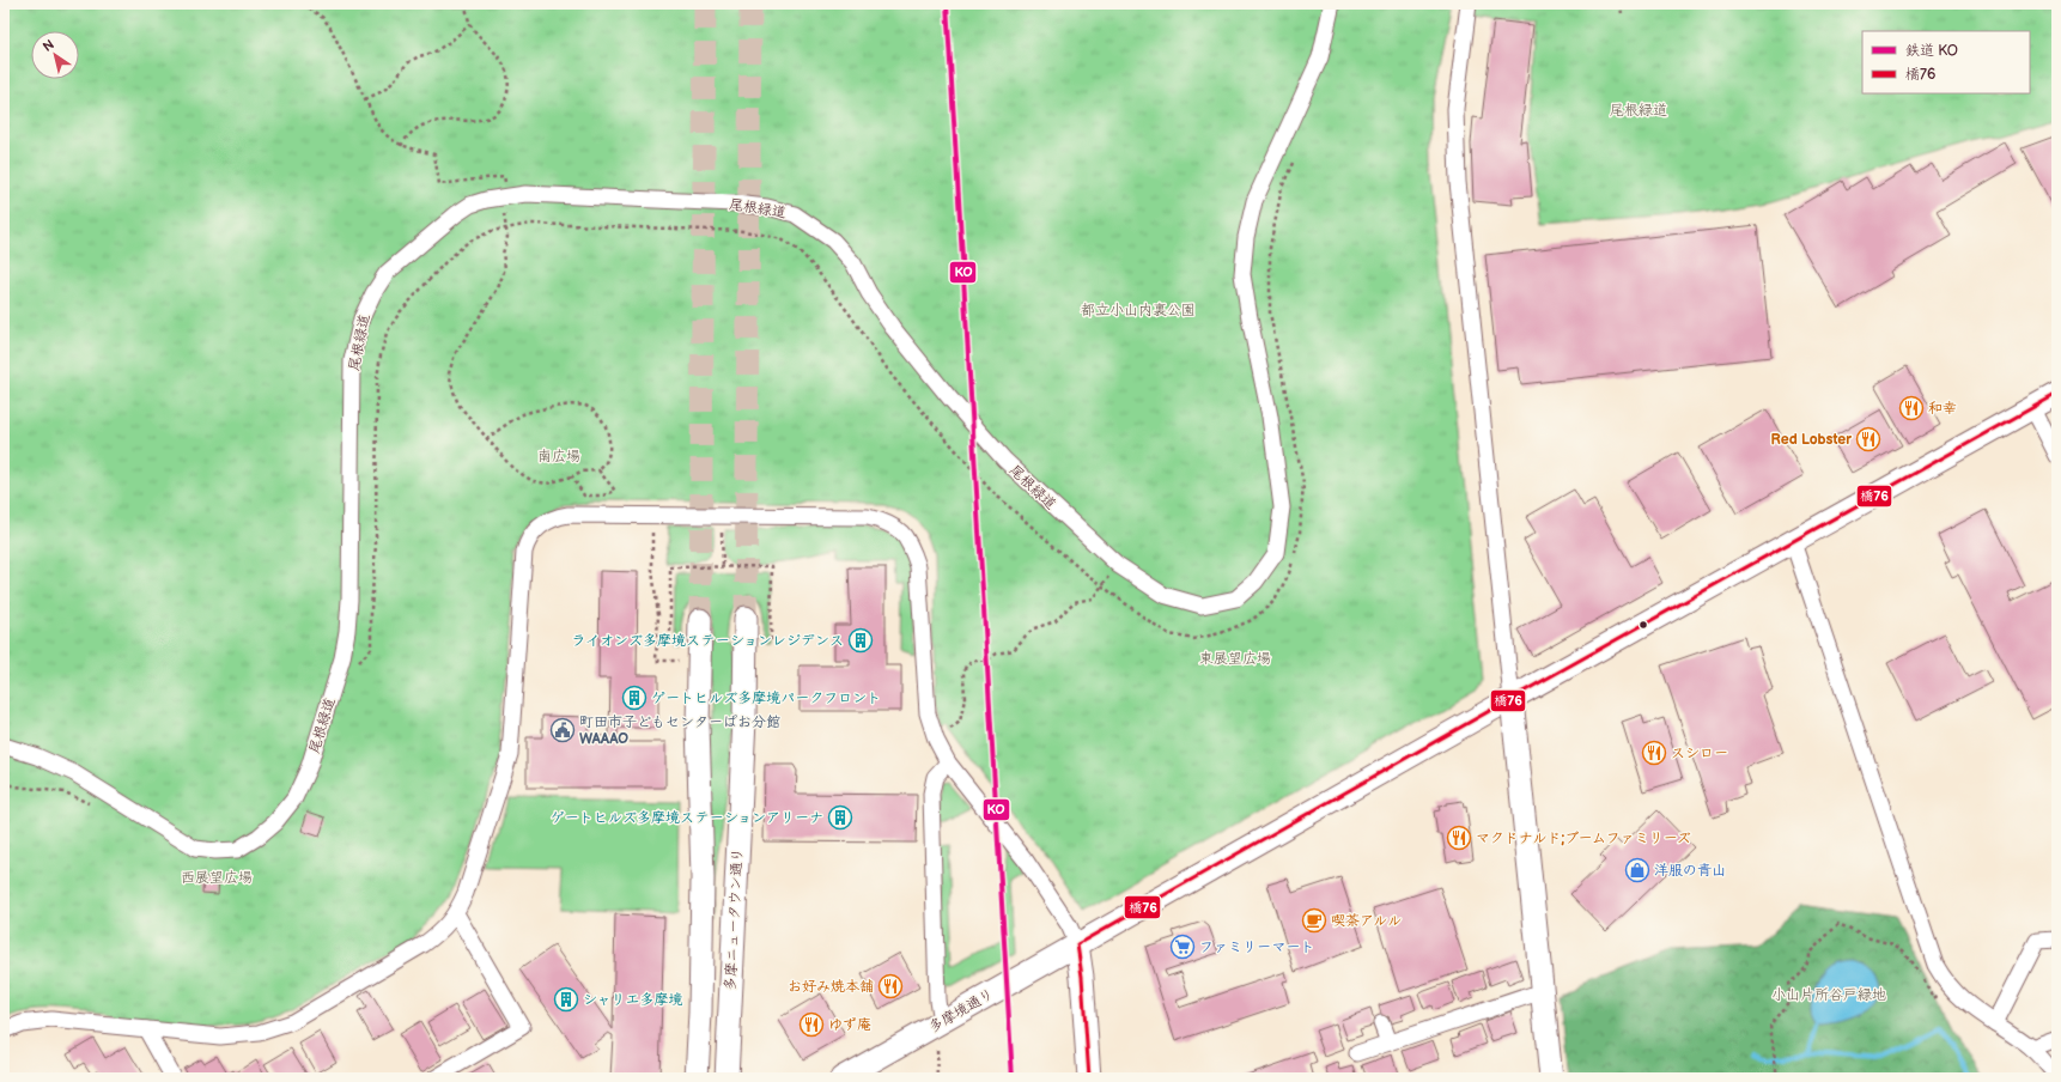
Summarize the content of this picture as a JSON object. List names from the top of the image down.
{
  "streets": {
    "street": ["尾根緑道", "多摩ニュータウン通り", "多摩境通り"]
  },
  "parks": [
    "尾根緑道",
    "都立小山内裏公園",
    "南広場",
    "東展望広場",
    "西展望広場",
    "小山片所谷戸緑地"
  ],
  "places": {
    "restaurant": [
      "和幸",
      "Red Lobster",
      "スシロー",
      "マクドナルド;ブームファミリーズ",
      "お好み焼本舗",
      "ゆず庵"
    ],
    "building": [
      "ライオンズ多摩境ステーションレジデンス",
      "ゲートヒルズ多摩境パークフロント",
      "ゲートヒルズ多摩境ステーションアリーナ",
      "シャリエ多摩境"
    ],
    "public building": ["町田市子どもセンターぱお分館 WAAAO"],
    "shop": ["洋服の青山"],
    "cafe": ["喫茶アルル"],
    "supermarket": ["ファミリーマート"]
  },
  "lines": ["rail line KO", "transit line 橋76"],
  "legend": ["鉄道 KO", "橋76"],
  "north": "top left"
}
